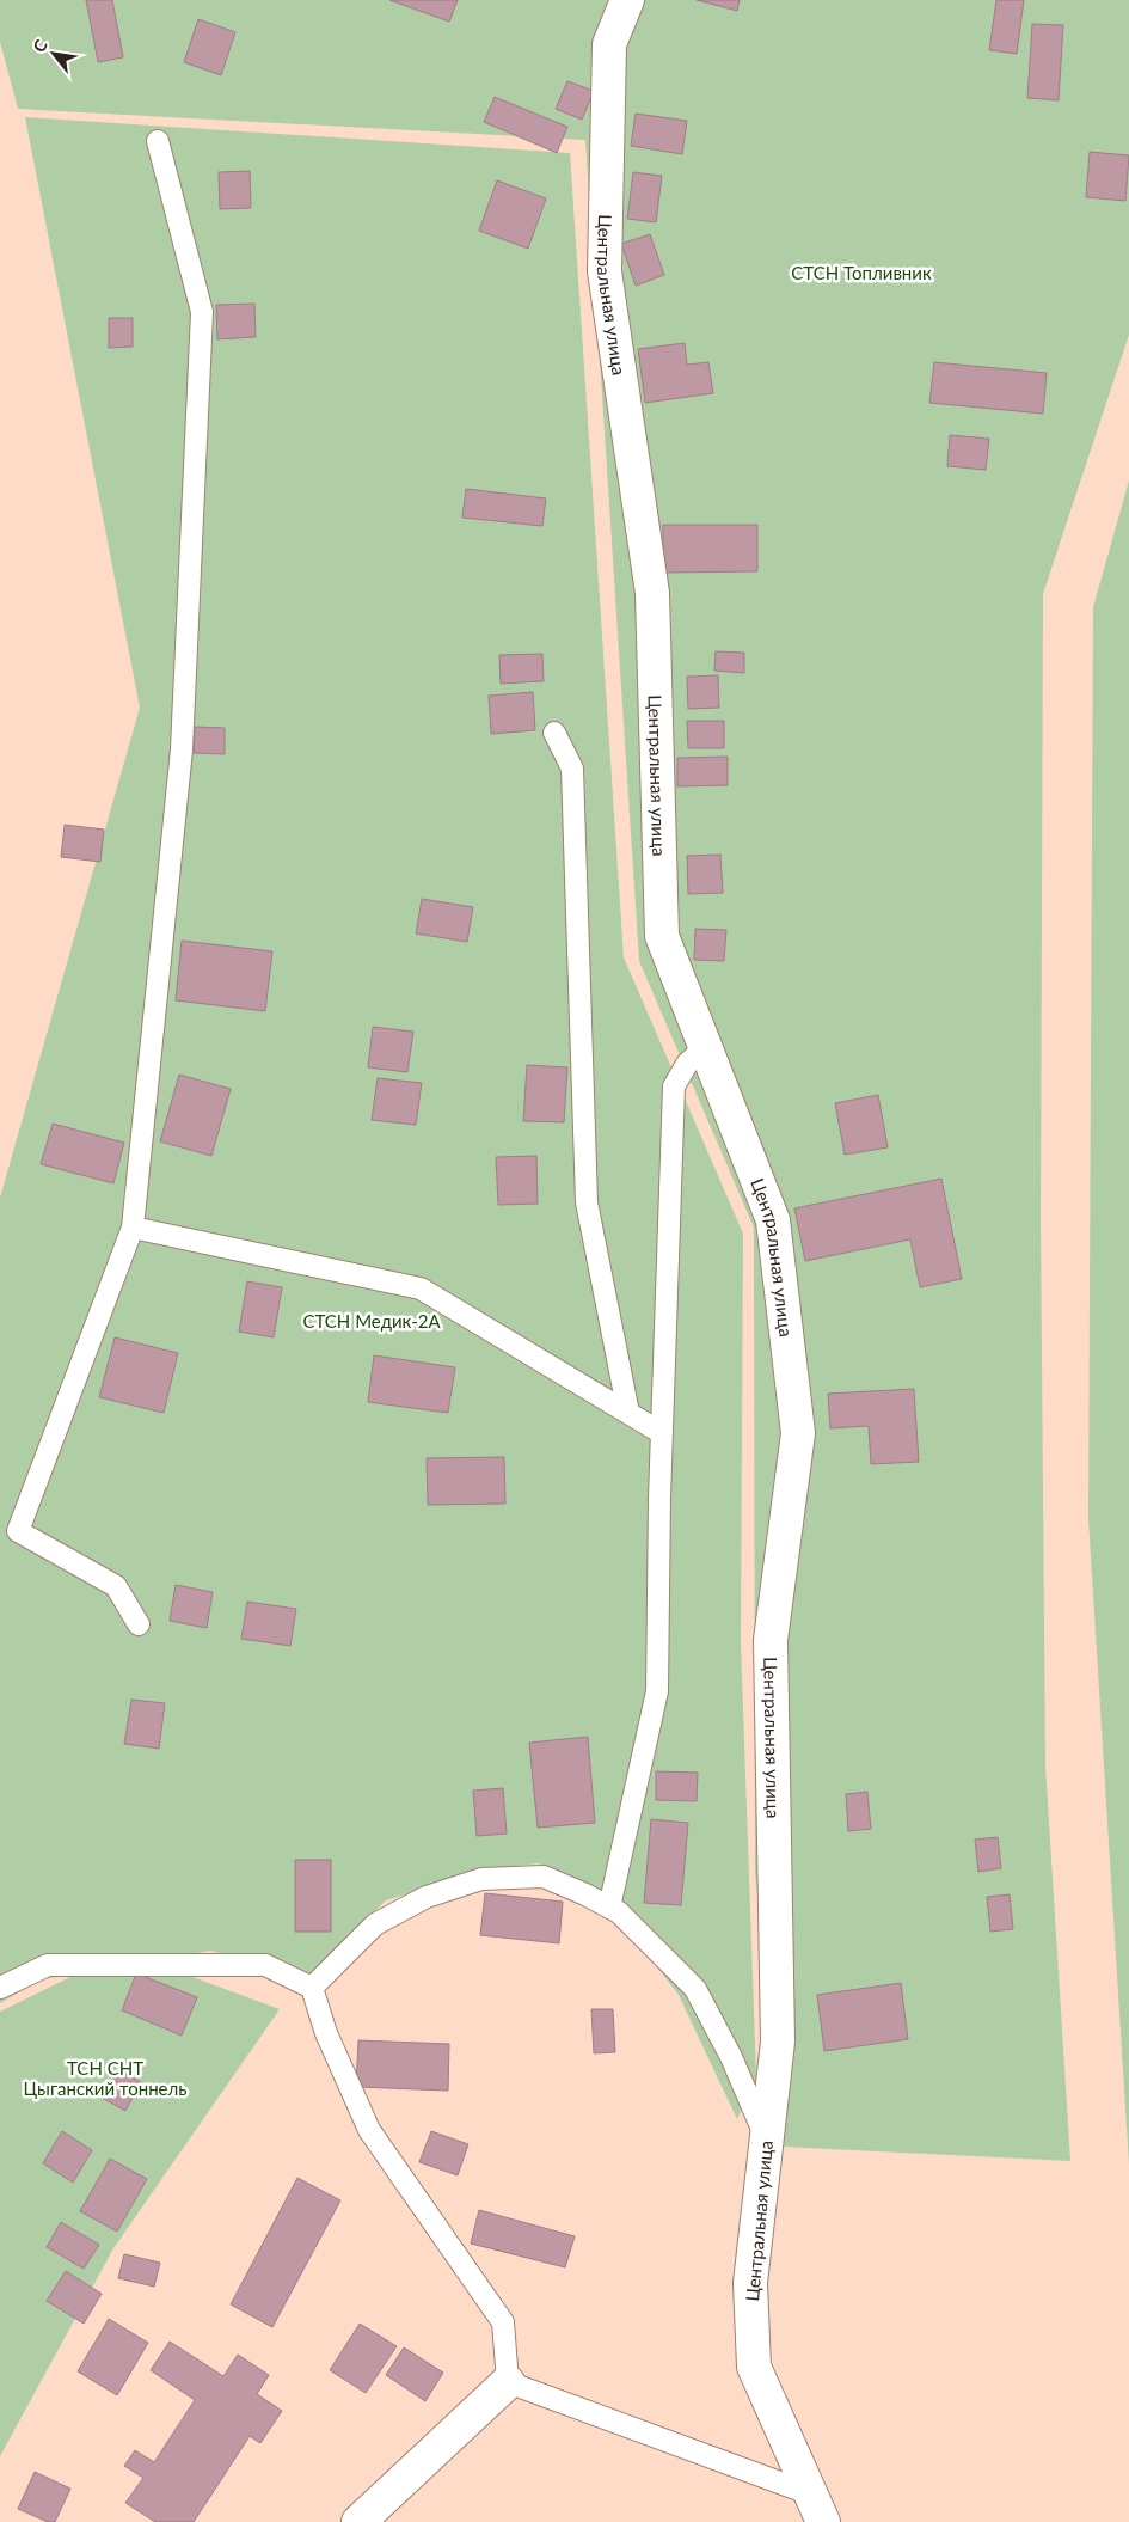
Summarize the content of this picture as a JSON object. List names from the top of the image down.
{
  "streets": {
    "street": ["Центральная улица"]
  },
  "parks": ["СТСН Топливник", "СТСН Медик-2А", "ТСН СНТ Цыганский тоннель"],
  "north": "top left"
}
